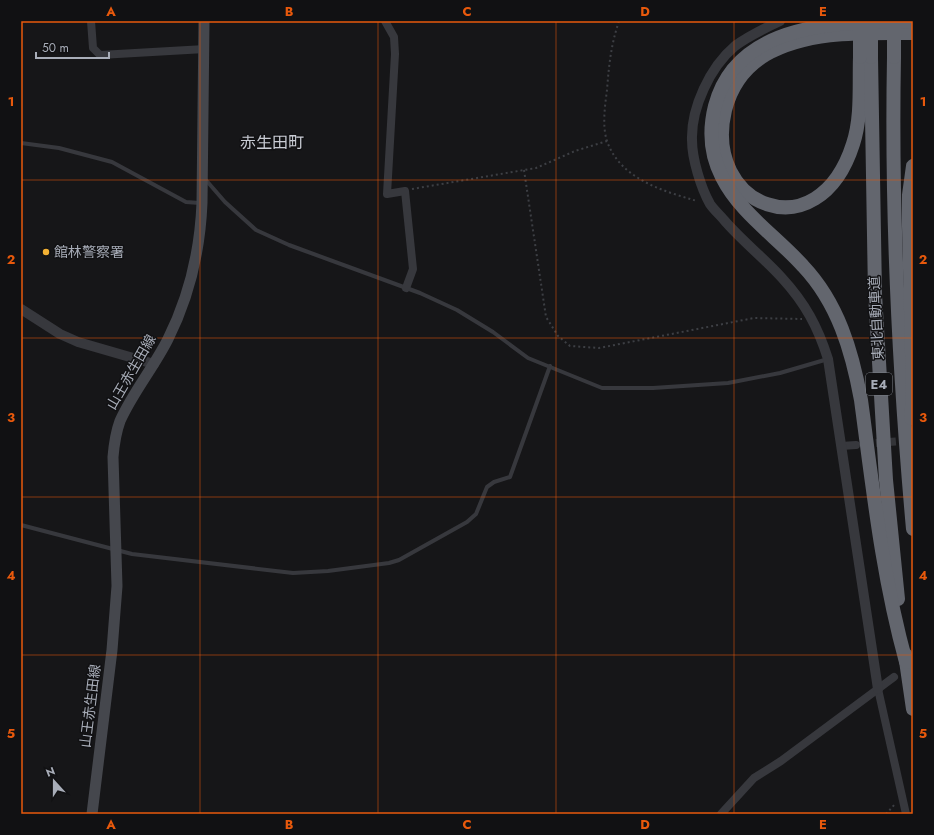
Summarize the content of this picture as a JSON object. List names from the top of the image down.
{
  "streets": {
    "highway": ["東北自動車道", "E4"],
    "main road": ["山王赤生田線"]
  },
  "districts": ["赤生田町"],
  "places": ["館林警察署"],
  "scale_bar": "50 m",
  "north": "top",
  "grid": {
    "columns": [
      "A",
      "B",
      "C",
      "D",
      "E"
    ],
    "rows": [
      "1",
      "2",
      "3",
      "4",
      "5"
    ]
  }
}
